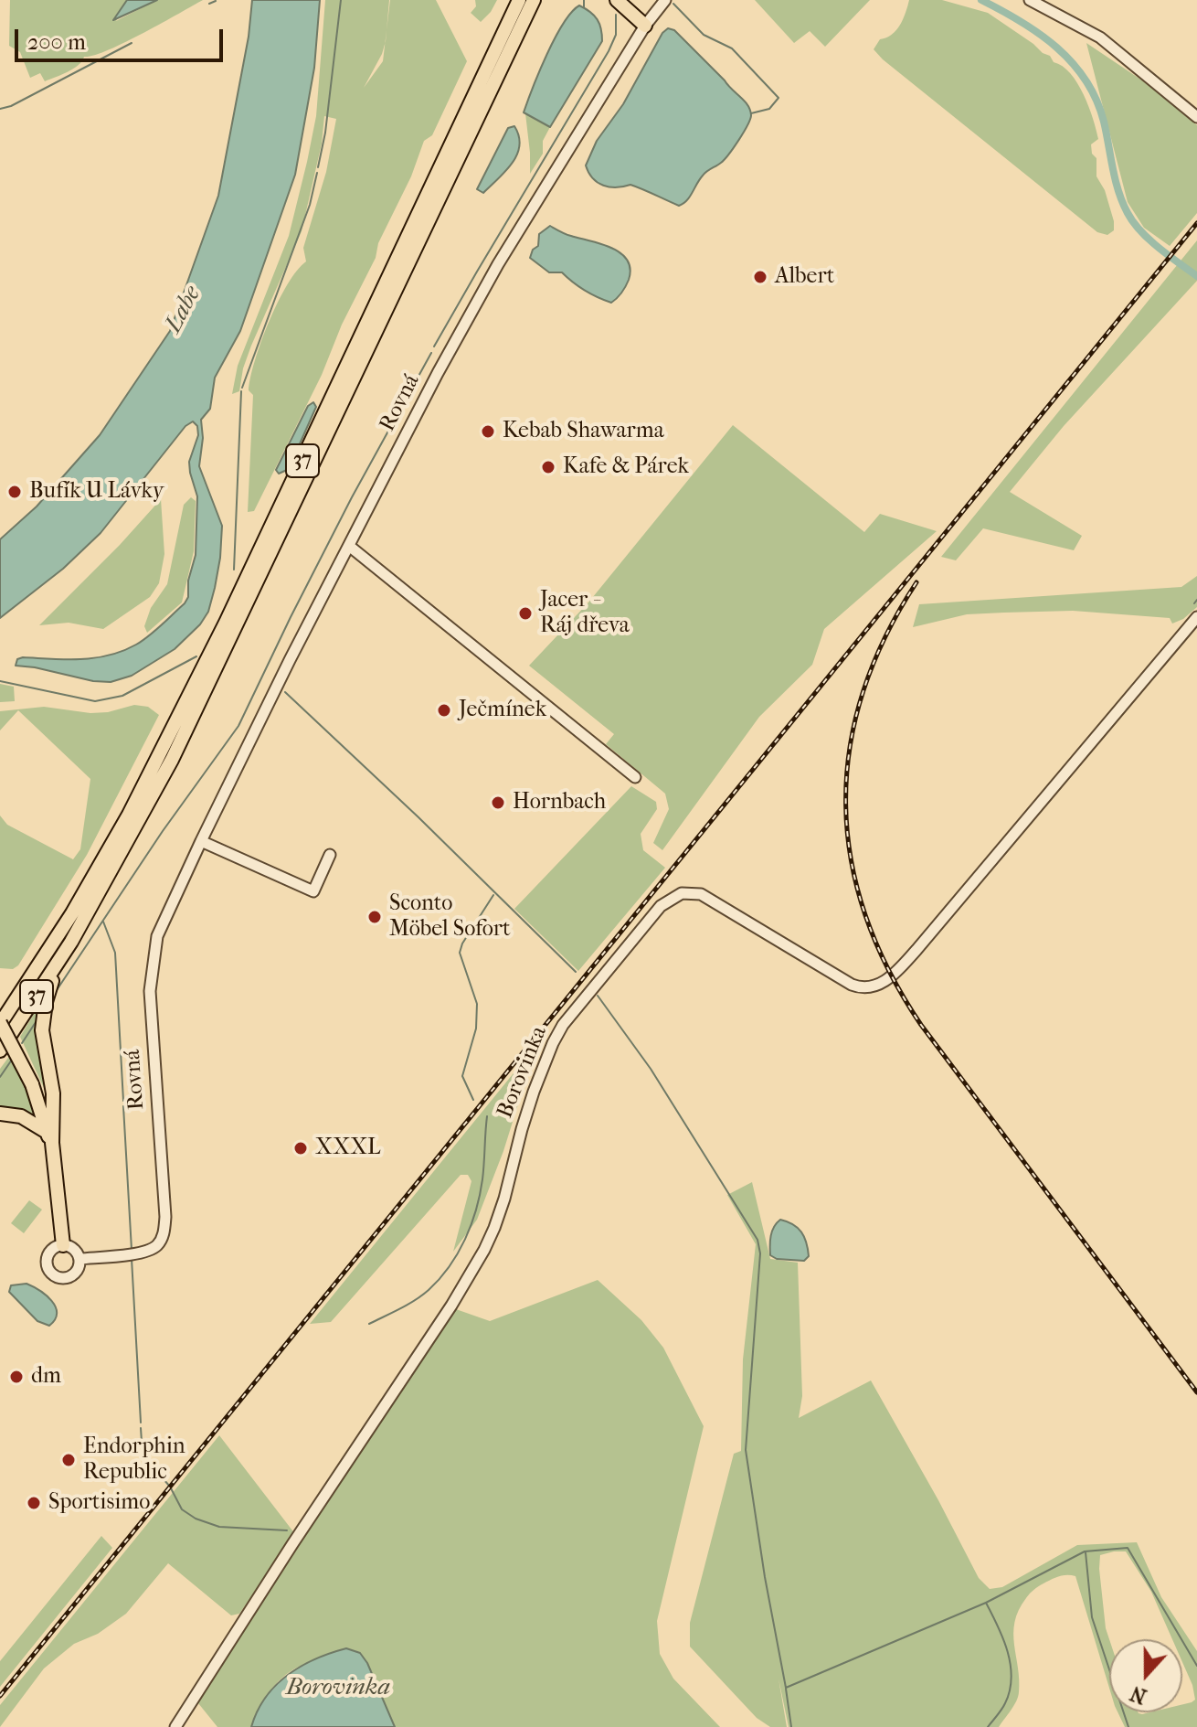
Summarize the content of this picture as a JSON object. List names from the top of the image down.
{
  "streets": {
    "main road": ["37"],
    "street": ["Rovná", "Borovinka"]
  },
  "water": ["Labe", "Borovinka"],
  "places": [
    "Albert",
    "Kebab Shawarma",
    "Kafe & Párek",
    "Bufík U Lávky",
    "Jacer - Ráj dřeva",
    "Ječmínek",
    "Hornbach",
    "Sconto Möbel Sofort",
    "XXXL",
    "dm",
    "Endorphin Republic",
    "Sportisimo"
  ],
  "scale_bar": "200 m",
  "north": "bottom"
}
